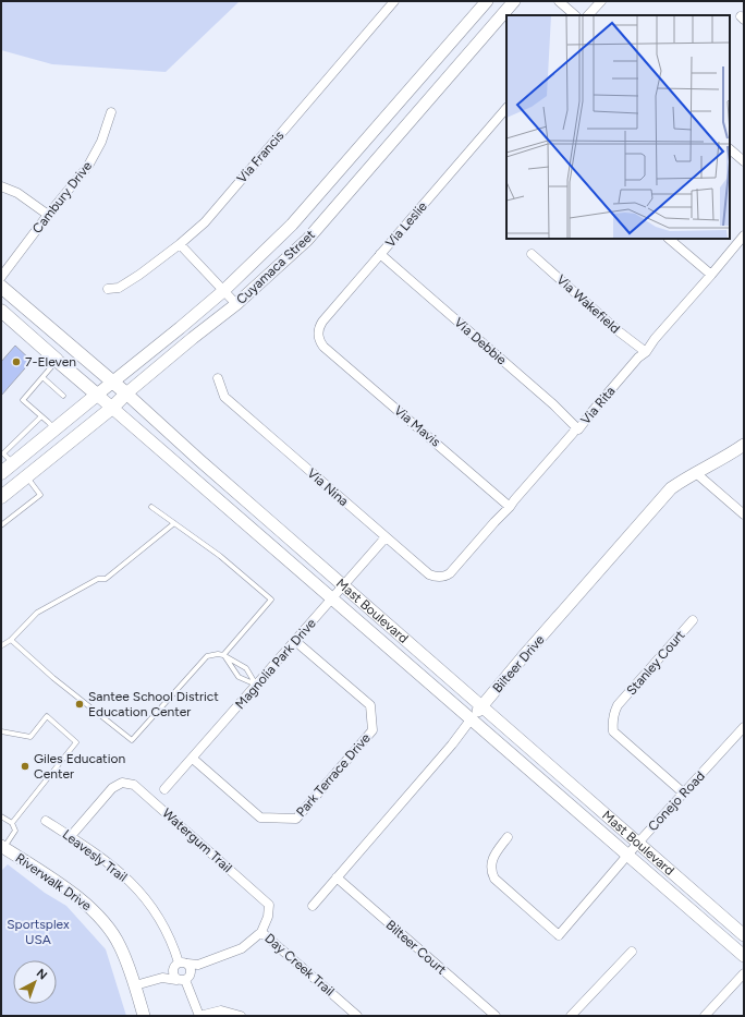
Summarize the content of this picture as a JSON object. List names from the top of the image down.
{
  "streets": {
    "main road": [
      "Cuyamaca Street",
      "Mast Boulevard",
      "Bilteer Drive",
      "Riverwalk Drive"
    ],
    "street": [
      "Via Francis",
      "Cambury Drive",
      "Via Leslie",
      "Via Wakefield",
      "Via Debbie",
      "Via Rita",
      "Via Mavis",
      "Via Nina",
      "Stanley Court",
      "Magnolia Park Drive",
      "Park Terrace Drive",
      "Conejo Road",
      "Watergum Trail",
      "Leavesly Trail",
      "Bilteer Court",
      "Day Creek Trail"
    ]
  },
  "crossings": [
    ["Via Leslie", "Via Debbie"],
    ["Via Leslie", "Via Mavis"],
    ["Cuyamaca Street", "Mast Boulevard"],
    ["Via Wakefield", "Via Rita"],
    ["Via Debbie", "Via Rita"],
    ["Via Rita", "Via Mavis"],
    ["Via Rita", "Via Nina"],
    ["Via Nina", "Magnolia Park Drive"],
    ["Mast Boulevard", "Magnolia Park Drive"],
    ["Mast Boulevard", "Bilteer Drive"],
    ["Mast Boulevard", "Conejo Road"],
    ["Stanley Court", "Conejo Road"],
    ["Magnolia Park Drive", "Park Terrace Drive"],
    ["Bilteer Drive", "Bilteer Court"],
    ["Watergum Trail", "Leavesly Trail"],
    ["Watergum Trail", "Day Creek Trail"]
  ],
  "parks": ["Sportsplex USA"],
  "places": ["7-Eleven", "Santee School District Education Center", "Giles Education Center"],
  "north": "top right"
}
